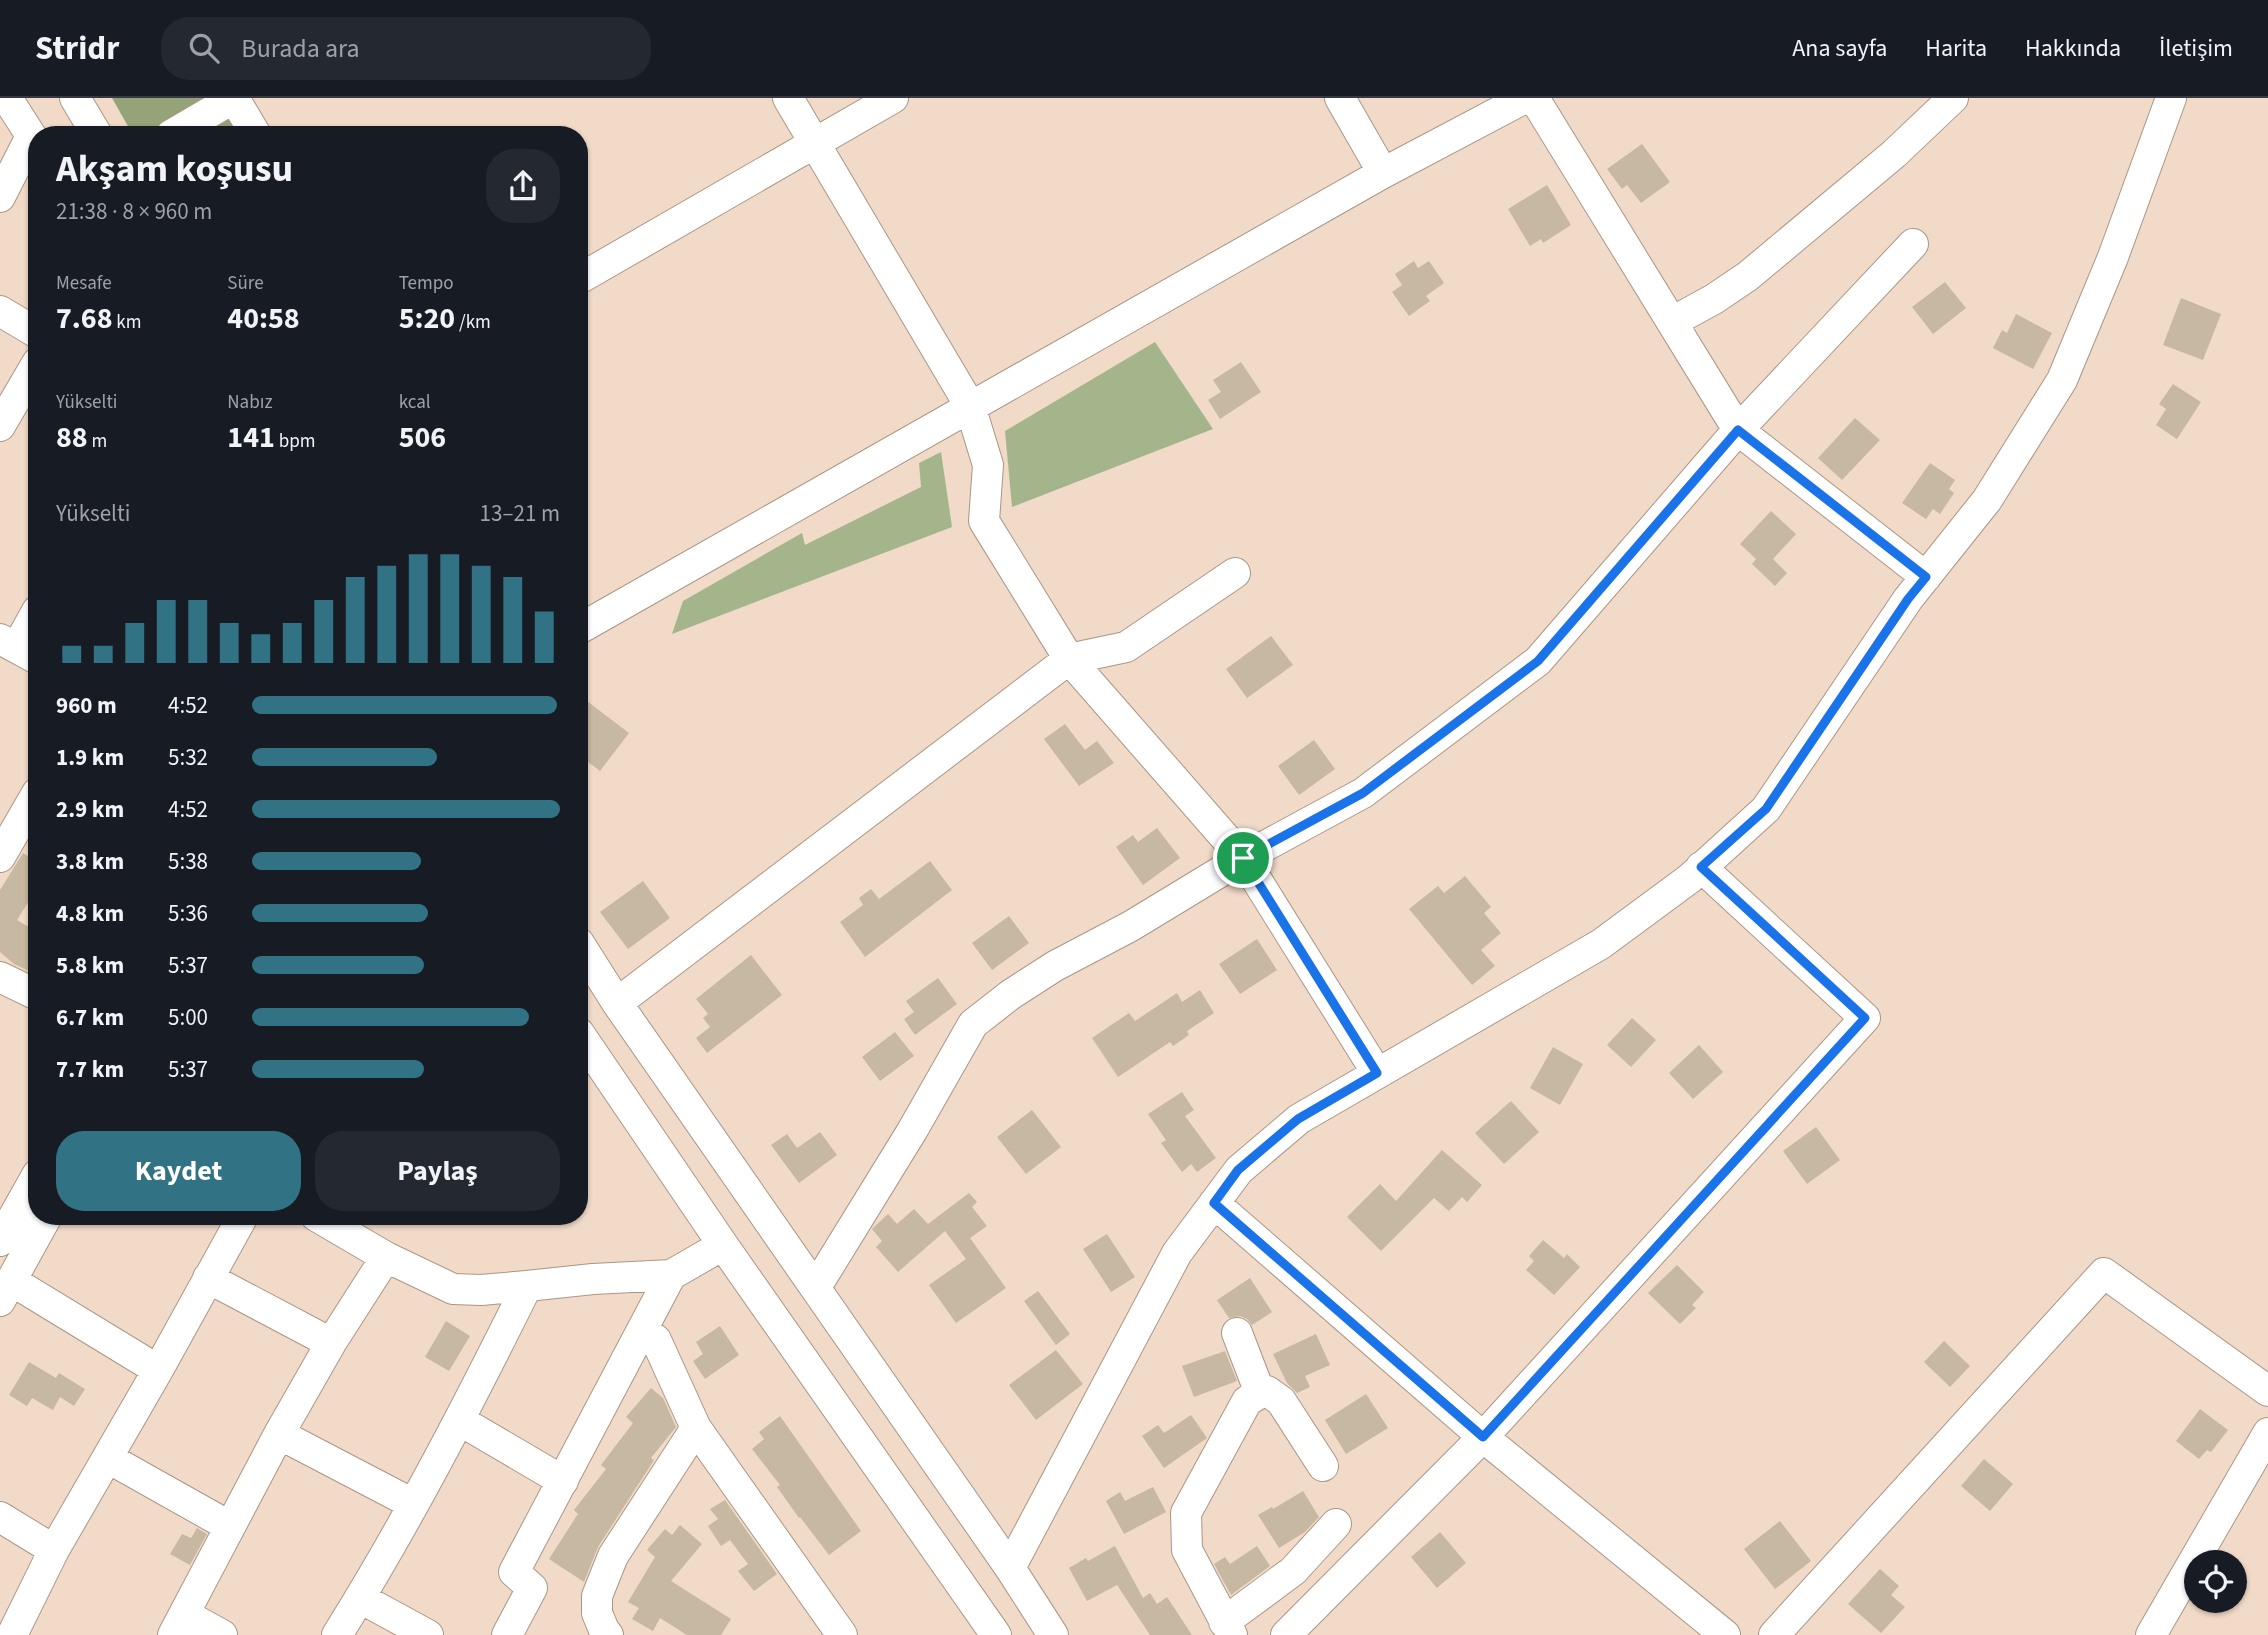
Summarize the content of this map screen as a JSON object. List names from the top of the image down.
{
  "page": {
    "header": "Stridr",
    "search": "Burada ara",
    "nav": [
      "Ana sayfa",
      "Harita",
      "Hakkında",
      "İletişim"
    ],
    "heading": ["Akşam koşusu", "21:38 · 8 × 960 m"],
    "stats": [
      ["Mesafe", "7.68 km"],
      ["Süre", "40:58"],
      ["Tempo", "5:20 /km"],
      ["Yükselti", "88 m"],
      ["Nabız", "141 bpm"],
      ["kcal", "506"]
    ],
    "chart": ["Yükselti", "13–21 m"],
    "list": [
      {
        "name": "960 m",
        "note": "4:52"
      },
      {
        "name": "1.9 km",
        "note": "5:32"
      },
      {
        "name": "2.9 km",
        "note": "4:52"
      },
      {
        "name": "3.8 km",
        "note": "5:38"
      },
      {
        "name": "4.8 km",
        "note": "5:36"
      },
      {
        "name": "5.8 km",
        "note": "5:37"
      },
      {
        "name": "6.7 km",
        "note": "5:00"
      },
      {
        "name": "7.7 km",
        "note": "5:37"
      }
    ],
    "buttons": ["Kaydet", "Paylaş"]
  }
}
